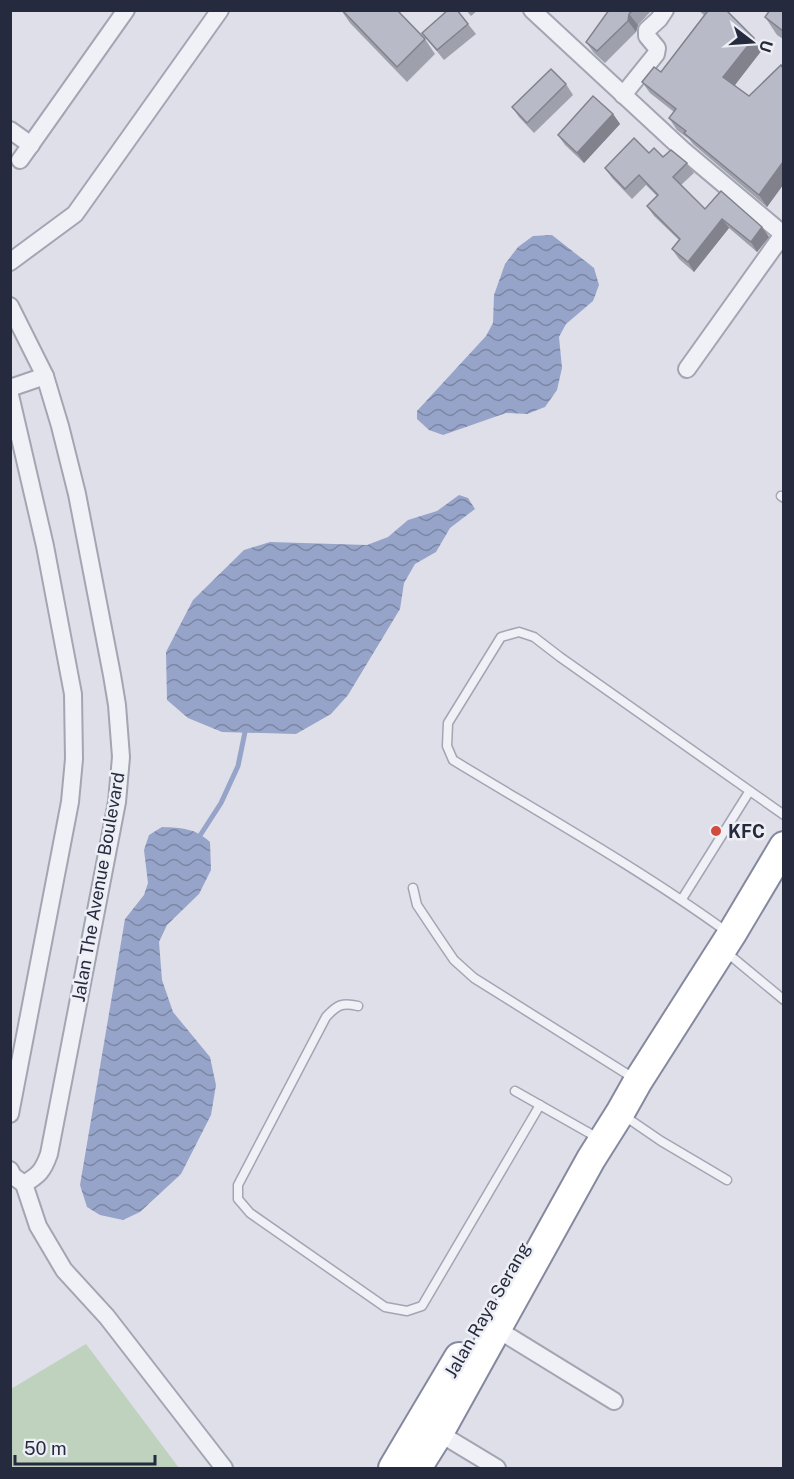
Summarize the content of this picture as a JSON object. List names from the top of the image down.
{
  "streets": {
    "highway": ["Jalan Raya Serang"],
    "street": ["Jalan The Avenue Boulevard"]
  },
  "places": ["KFC"],
  "scale_bar": "50 m",
  "north": "right"
}
